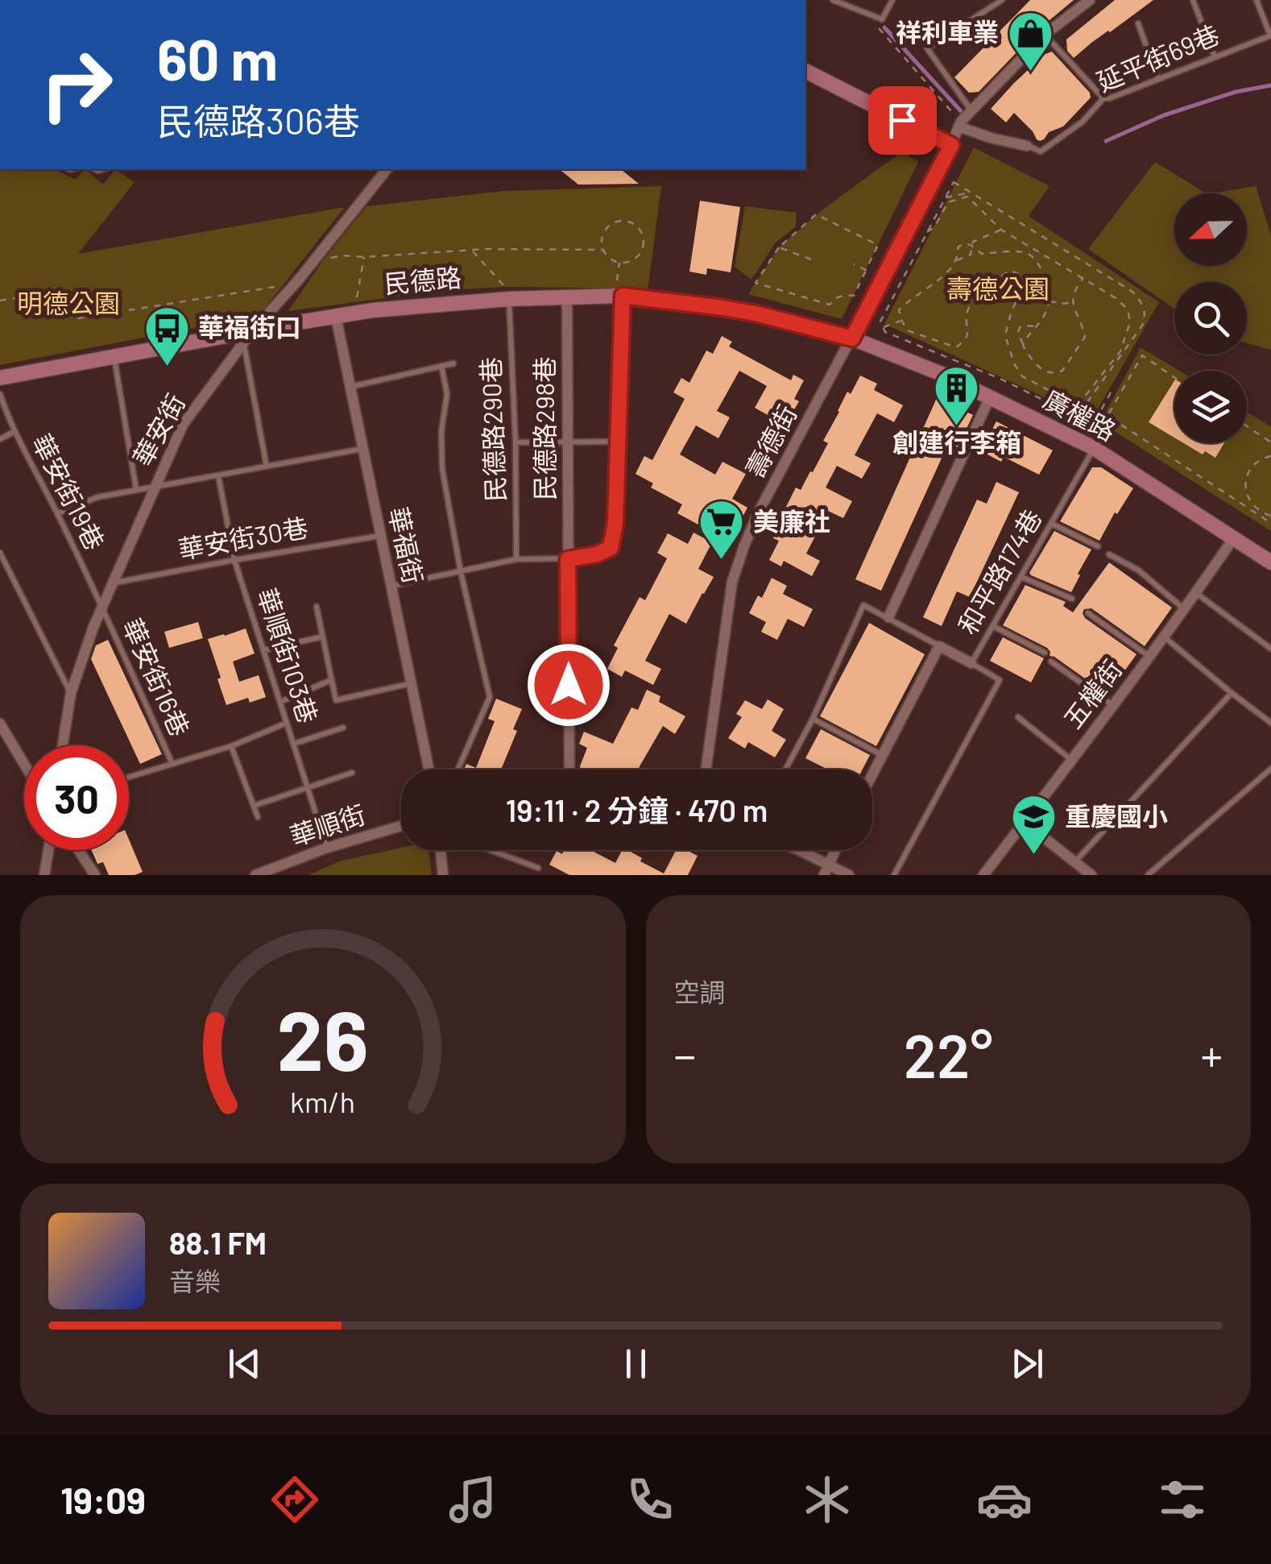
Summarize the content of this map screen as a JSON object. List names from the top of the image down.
{
  "streets": {
    "street": [
      "民德路",
      "廣權路",
      "民德路298巷",
      "華安街",
      "壽德街",
      "華福街",
      "五權街",
      "華順街"
    ],
    "lane": [
      "延平街69巷",
      "民德路290巷",
      "華安街19巷",
      "華安街30巷",
      "和平路174巷",
      "華順街103巷",
      "華安街16巷"
    ]
  },
  "crossings": [
    ["民德路", "廣權路"],
    ["民德路", "民德路298巷"],
    ["民德路", "民德路290巷"],
    ["民德路", "華安街"],
    ["民德路", "壽德街"],
    ["民德路", "華福街"],
    ["廣權路", "壽德街"],
    ["廣權路", "和平路174巷"],
    ["廣權路", "五權街"],
    ["華安街", "華安街19巷"],
    ["華安街", "華安街30巷"],
    ["華安街", "華安街16巷"],
    ["華安街19巷", "華安街16巷"],
    ["華安街30巷", "華福街"],
    ["華安街30巷", "華順街103巷"],
    ["華順街103巷", "華安街16巷"],
    ["華順街103巷", "華順街"]
  ],
  "parks": ["壽德公園", "明德公園"],
  "places": {
    "shop": ["祥利車業"],
    "bus stop": ["華福街口"],
    "building": ["創建行李箱"],
    "supermarket": ["美廉社"],
    "school or university": ["重慶國小"]
  },
  "north": "left",
  "page": {
    "turn": ["60 m", "民德路306巷"],
    "limit": "30",
    "trip": "19:11 · 2 分鐘 · 470 m",
    "tile": "空調",
    "heat": ["−", "22°", "+"],
    "song": ["88.1 FM", "音樂"],
    "tabs": "19:09",
    "gauge": ["26", "km/h"]
  }
}
